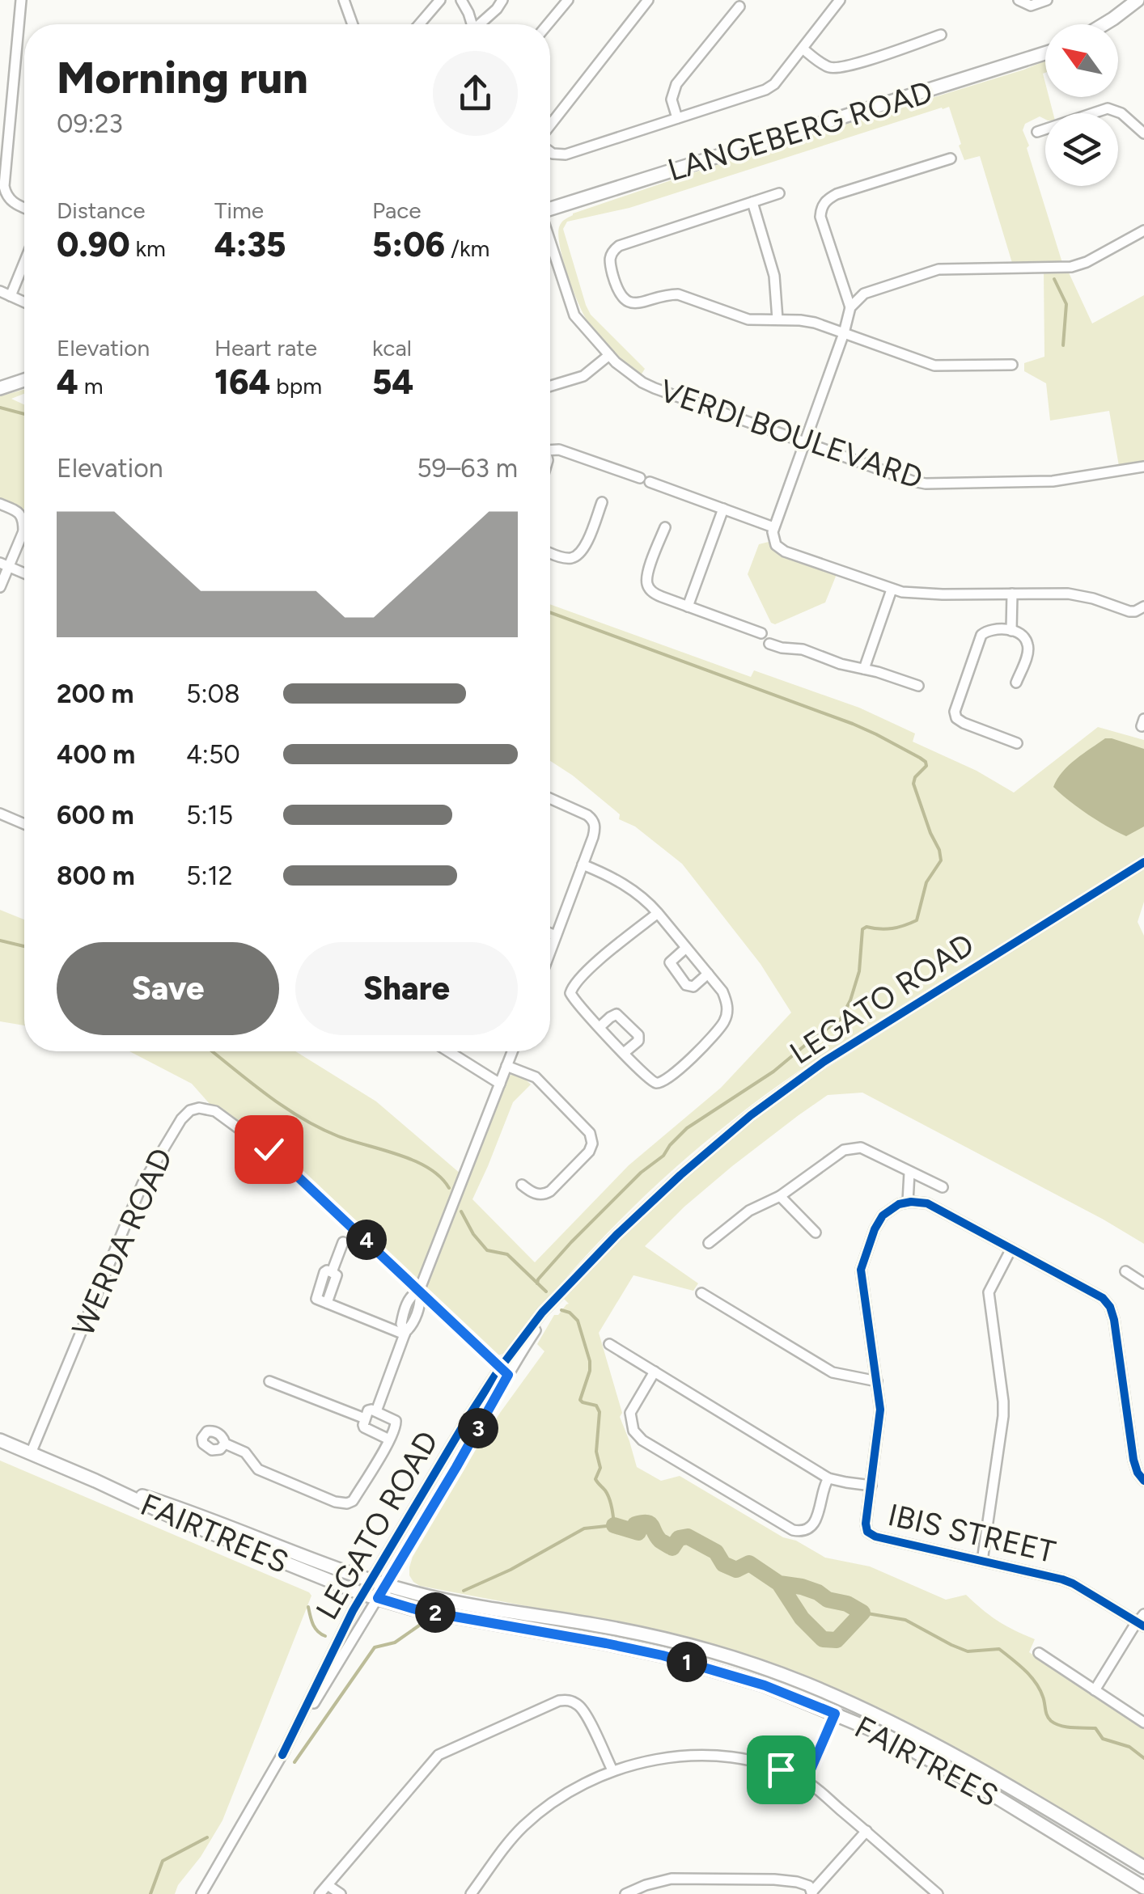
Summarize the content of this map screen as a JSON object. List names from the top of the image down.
{
  "streets": {
    "main road": ["LANGEBERG ROAD", "FAIRTREES"],
    "street": [
      "VERDI BOULEVARD",
      "LEGATO ROAD",
      "WERDA ROAD",
      "IBIS STREET"
    ]
  },
  "crossings": [
    ["LEGATO ROAD", "WERDA ROAD"],
    ["LEGATO ROAD", "FAIRTREES"],
    ["WERDA ROAD", "FAIRTREES"]
  ],
  "north": "top left",
  "page": {
    "heading": ["Morning run", "09:23"],
    "stats": [
      ["Distance", "0.90 km"],
      ["Time", "4:35"],
      ["Pace", "5:06 /km"],
      ["Elevation", "4 m"],
      ["Heart rate", "164 bpm"],
      ["kcal", "54"]
    ],
    "chart": ["Elevation", "59–63 m"],
    "list": [
      {
        "name": "200 m",
        "note": "5:08"
      },
      {
        "name": "400 m",
        "note": "4:50"
      },
      {
        "name": "600 m",
        "note": "5:15"
      },
      {
        "name": "800 m",
        "note": "5:12"
      }
    ],
    "buttons": ["Save", "Share"],
    "pins": [
      "4",
      "3",
      "2",
      "1"
    ]
  }
}
